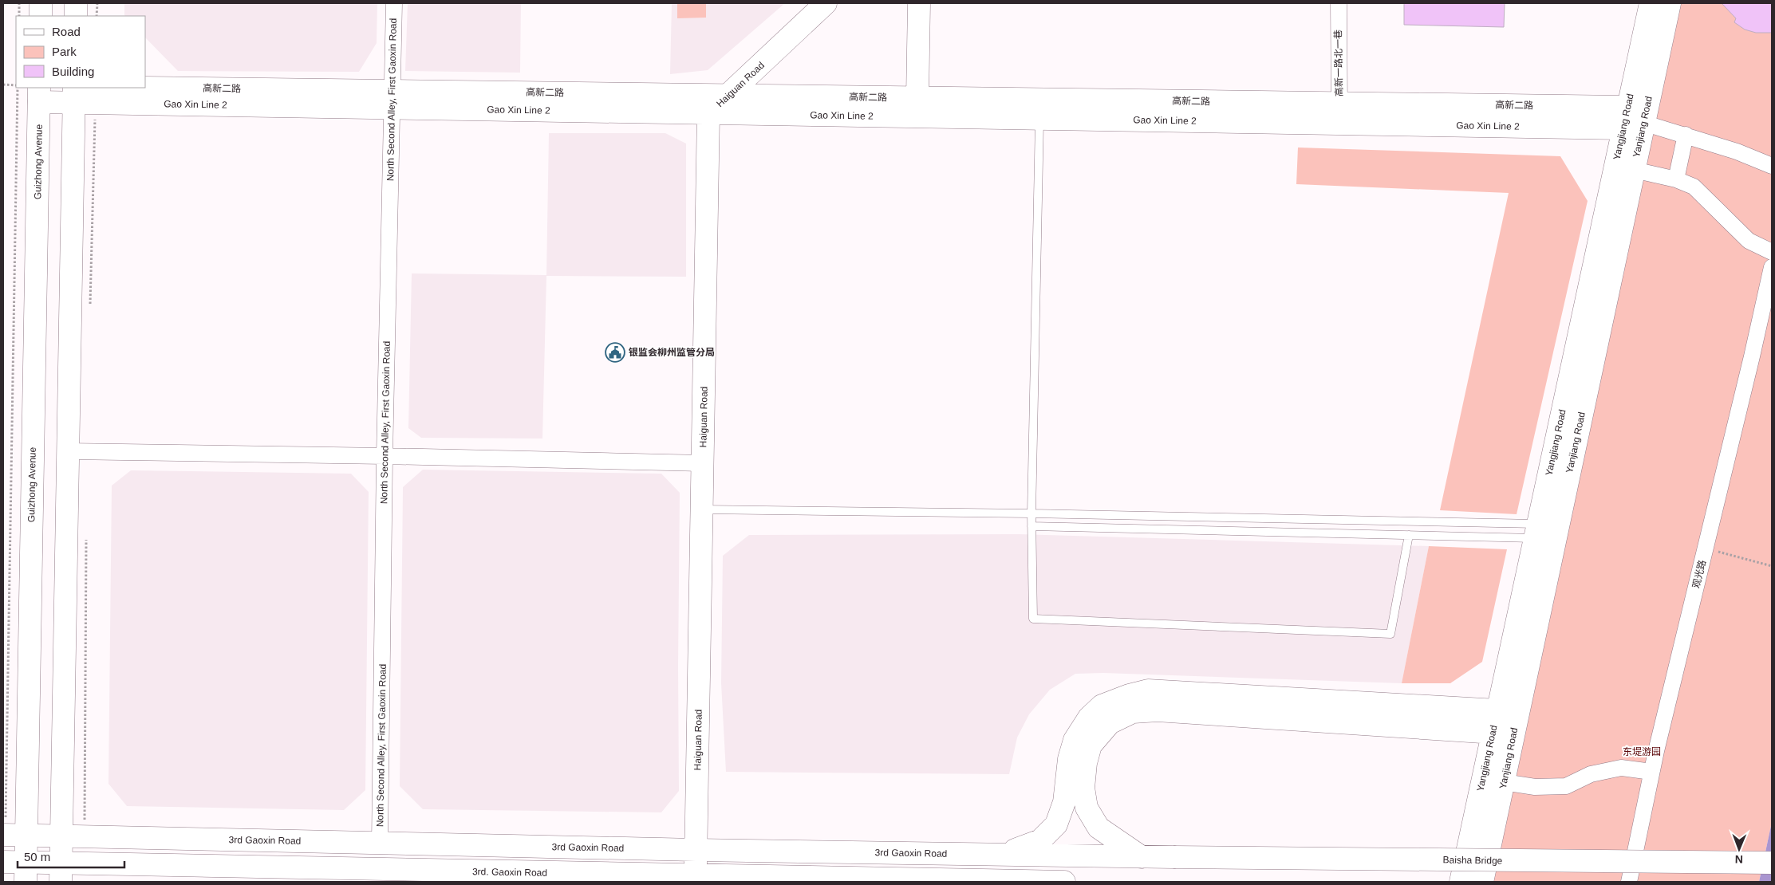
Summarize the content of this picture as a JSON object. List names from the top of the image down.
{
  "streets": {
    "main road": [
      "Haiguan Road",
      "高新二路",
      "Gao Xin Line 2",
      "Yangjiang Road",
      "Yanjiang Road",
      "Guizhong Avenue",
      "3rd Gaoxin Road",
      "Baisha Bridge",
      "3rd. Gaoxin Road"
    ],
    "street": ["高新一路北一巷", "North Second Alley, First Gaoxin Road", "观光路"]
  },
  "crossings": [
    ["高新一路北一巷", "高新二路"],
    ["高新一路北一巷", "Gao Xin Line 2"],
    ["Haiguan Road", "高新二路"],
    ["Haiguan Road", "Gao Xin Line 2"],
    ["Haiguan Road", "3rd Gaoxin Road"],
    ["Haiguan Road", "3rd. Gaoxin Road"],
    ["高新二路", "North Second Alley, First Gaoxin Road"],
    ["高新二路", "Gao Xin Line 2"],
    ["高新二路", "Yangjiang Road"],
    ["North Second Alley, First Gaoxin Road", "Gao Xin Line 2"],
    ["North Second Alley, First Gaoxin Road", "3rd Gaoxin Road"],
    ["Gao Xin Line 2", "Yangjiang Road"],
    ["Gao Xin Line 2", "Yanjiang Road"],
    ["Gao Xin Line 2", "Guizhong Avenue"],
    ["Yangjiang Road", "Yanjiang Road"],
    ["Guizhong Avenue", "3rd Gaoxin Road"],
    ["Guizhong Avenue", "3rd. Gaoxin Road"],
    ["3rd Gaoxin Road", "Baisha Bridge"]
  ],
  "parks": ["东堤游园"],
  "places": {
    "public building": ["银监会柳州监管分局"]
  },
  "legend": ["Road", "Park", "Building"],
  "scale_bar": "50 m",
  "north": "bottom"
}
